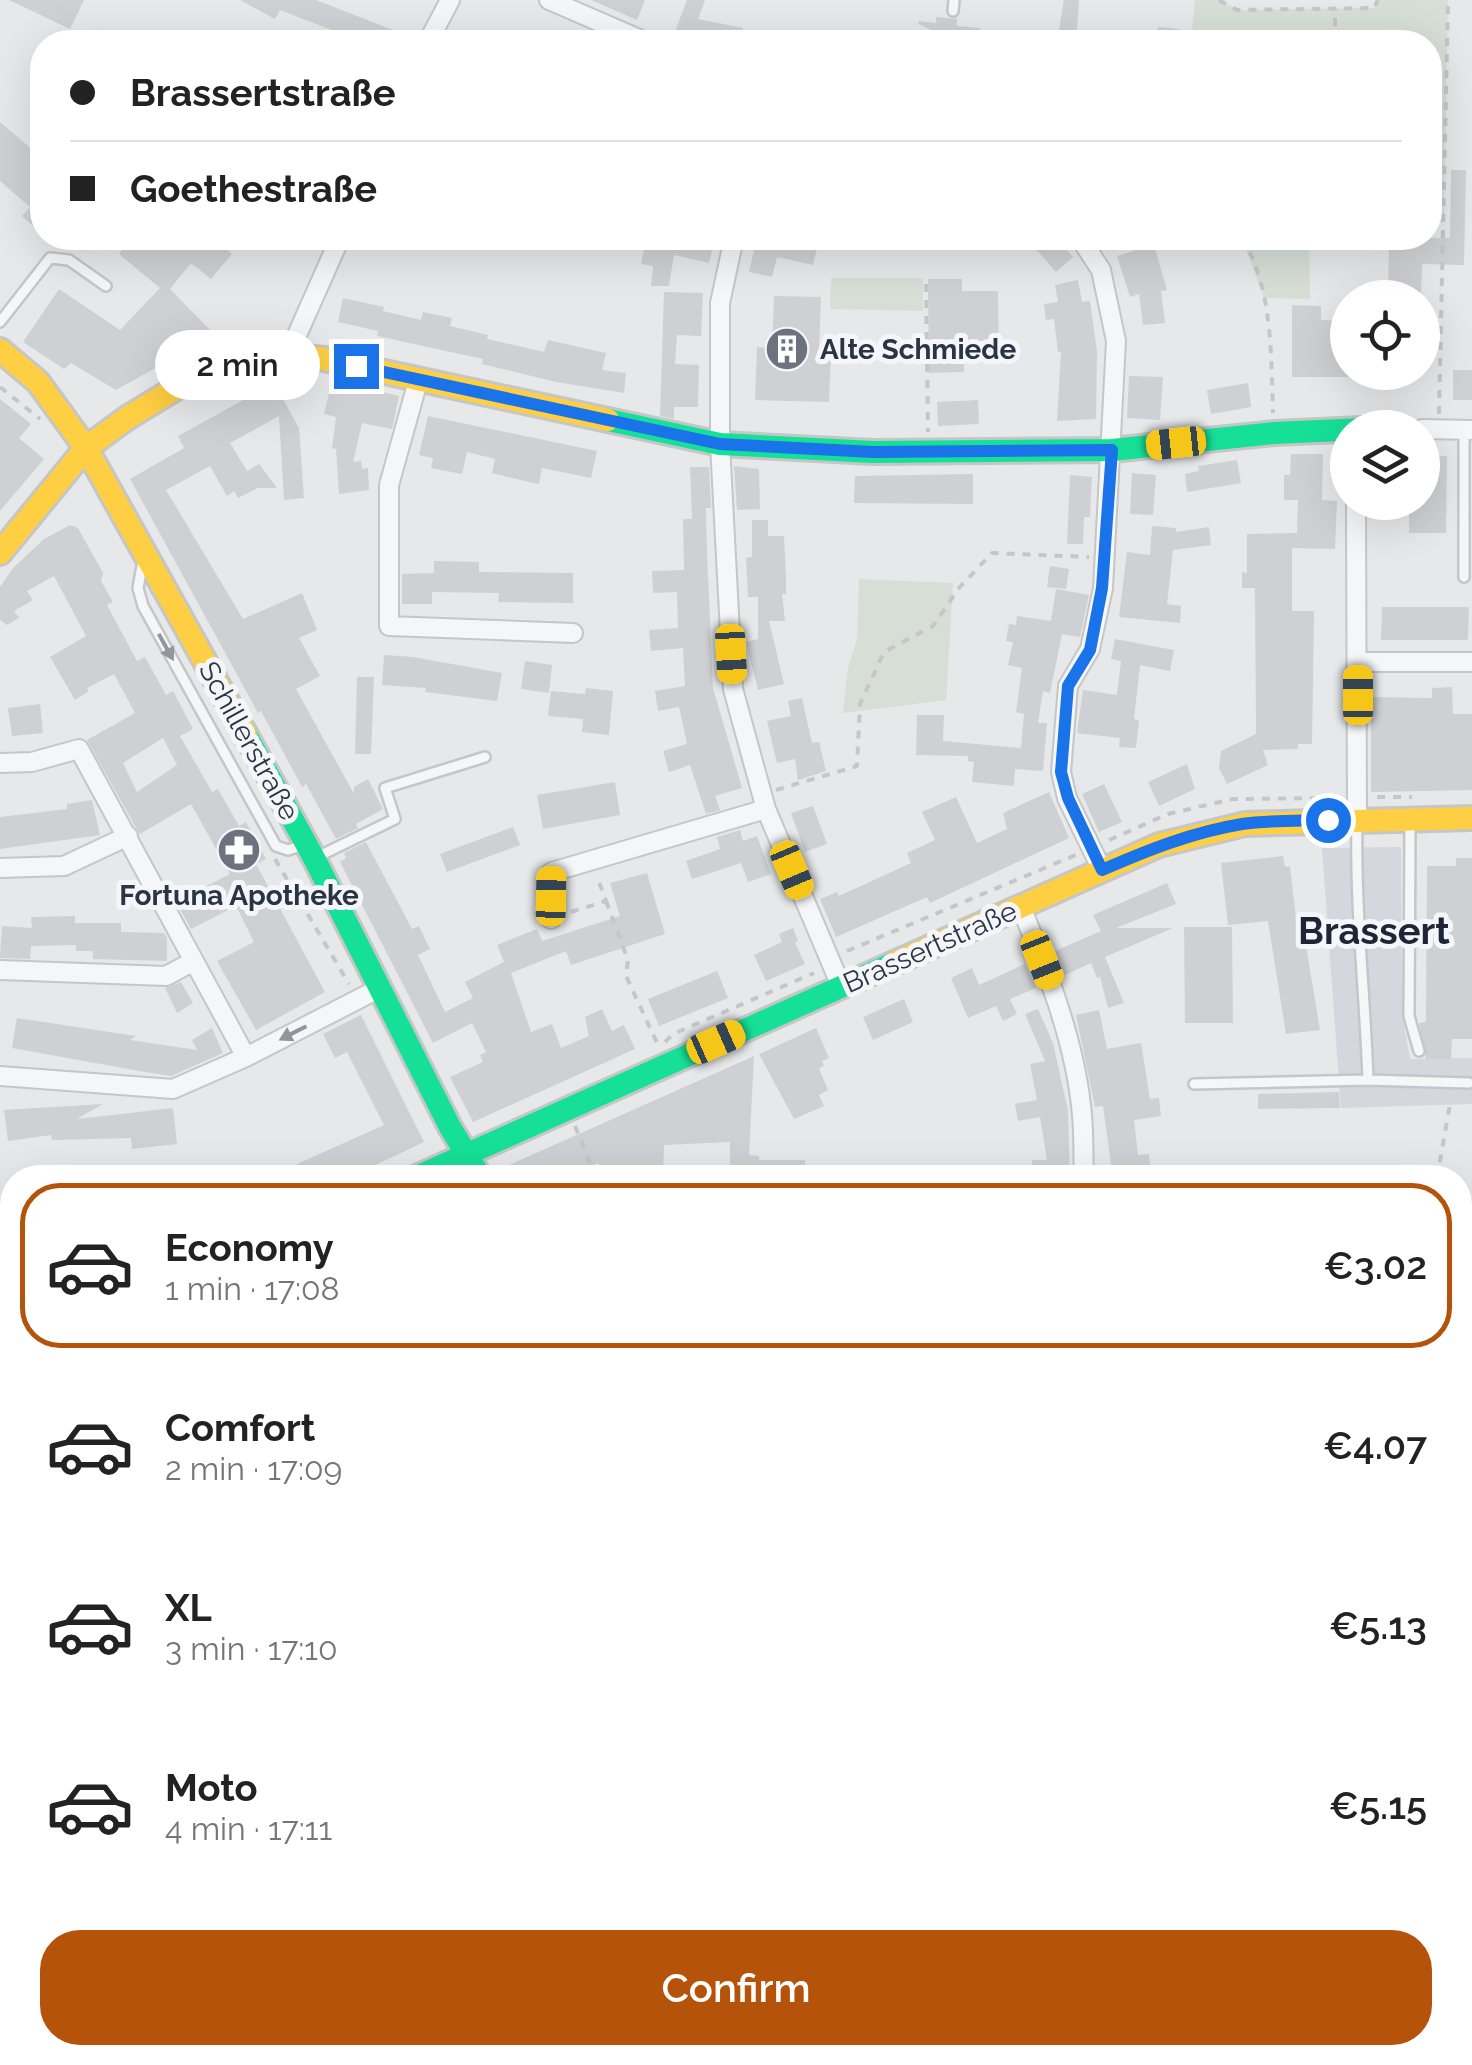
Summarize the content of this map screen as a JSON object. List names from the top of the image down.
{
  "streets": {
    "street": ["Schillerstraße", "Brassertstraße"]
  },
  "crossings": [
    ["Schillerstraße", "Brassertstraße"]
  ],
  "districts": ["Brassert"],
  "places": {
    "building": ["Alte Schmiede"],
    "pharmacy": ["Fortuna Apotheke"]
  },
  "page": {
    "banner": ["Brassertstraße", "Goethestraße"],
    "bubble": "2 min",
    "list": [
      {
        "name": "Economy",
        "note": "1 min · 17:08",
        "value": "€3.02"
      },
      {
        "name": "Comfort",
        "note": "2 min · 17:09",
        "value": "€4.07"
      },
      {
        "name": "XL",
        "note": "3 min · 17:10",
        "value": "€5.13"
      },
      {
        "name": "Moto",
        "note": "4 min · 17:11",
        "value": "€5.15"
      }
    ],
    "buttons": "Confirm"
  }
}
